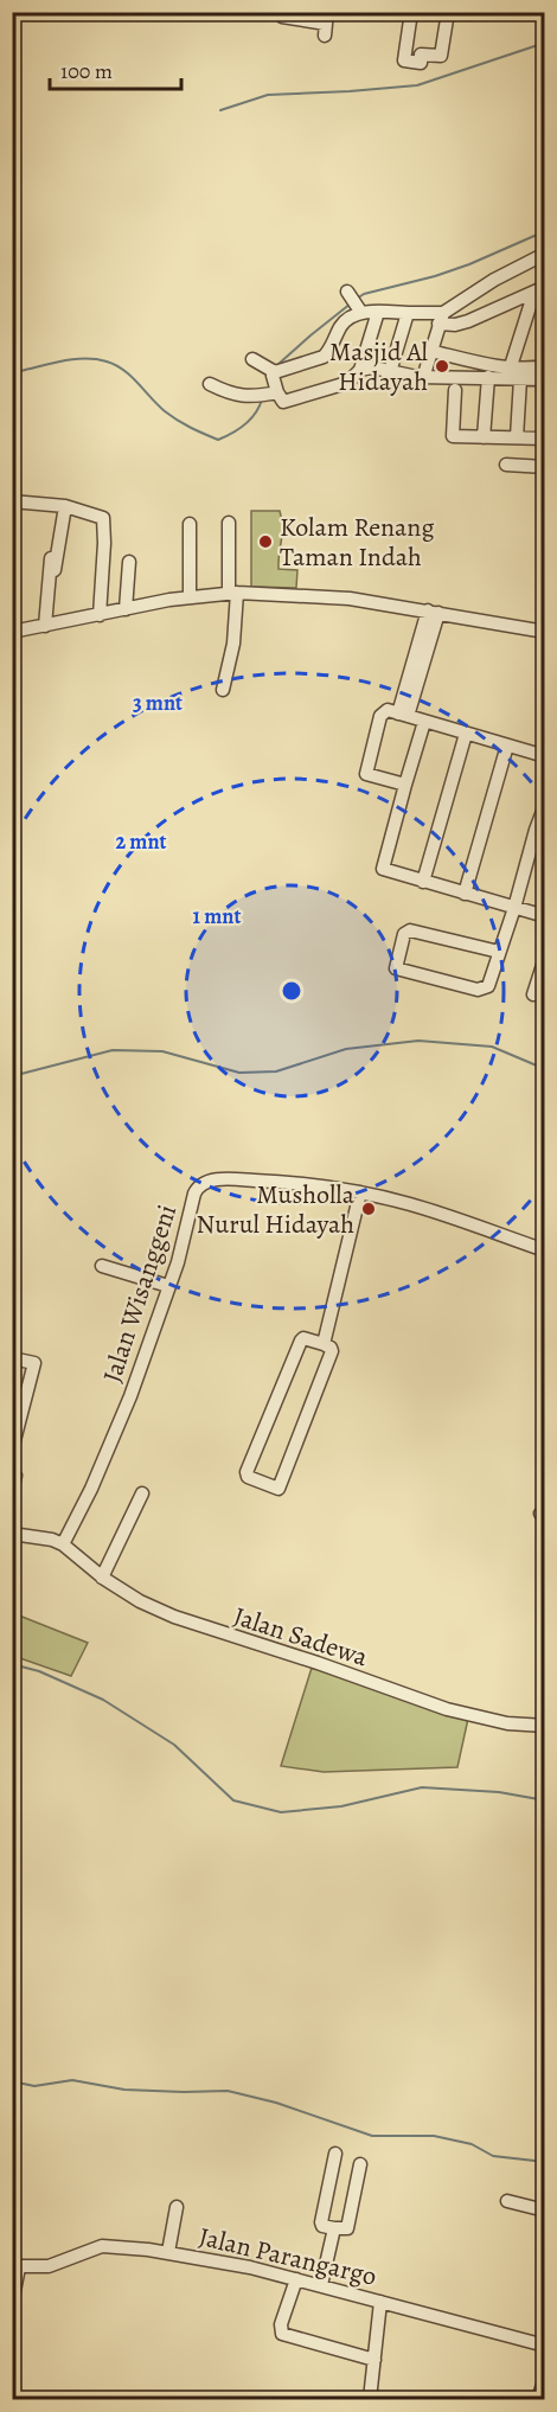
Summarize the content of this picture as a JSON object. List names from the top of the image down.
{
  "streets": {
    "street": ["Jalan Wisanggeni", "Jalan Sadewa", "Jalan Parangargo"]
  },
  "crossings": [
    ["Jalan Wisanggeni", "Jalan Sadewa"]
  ],
  "places": ["Masjid Al Hidayah", "Kolam Renang Taman Indah", "Musholla Nurul Hidayah"],
  "scale_bar": "100 m",
  "rings": ["3 mnt", "2 mnt", "1 mnt"]
}
